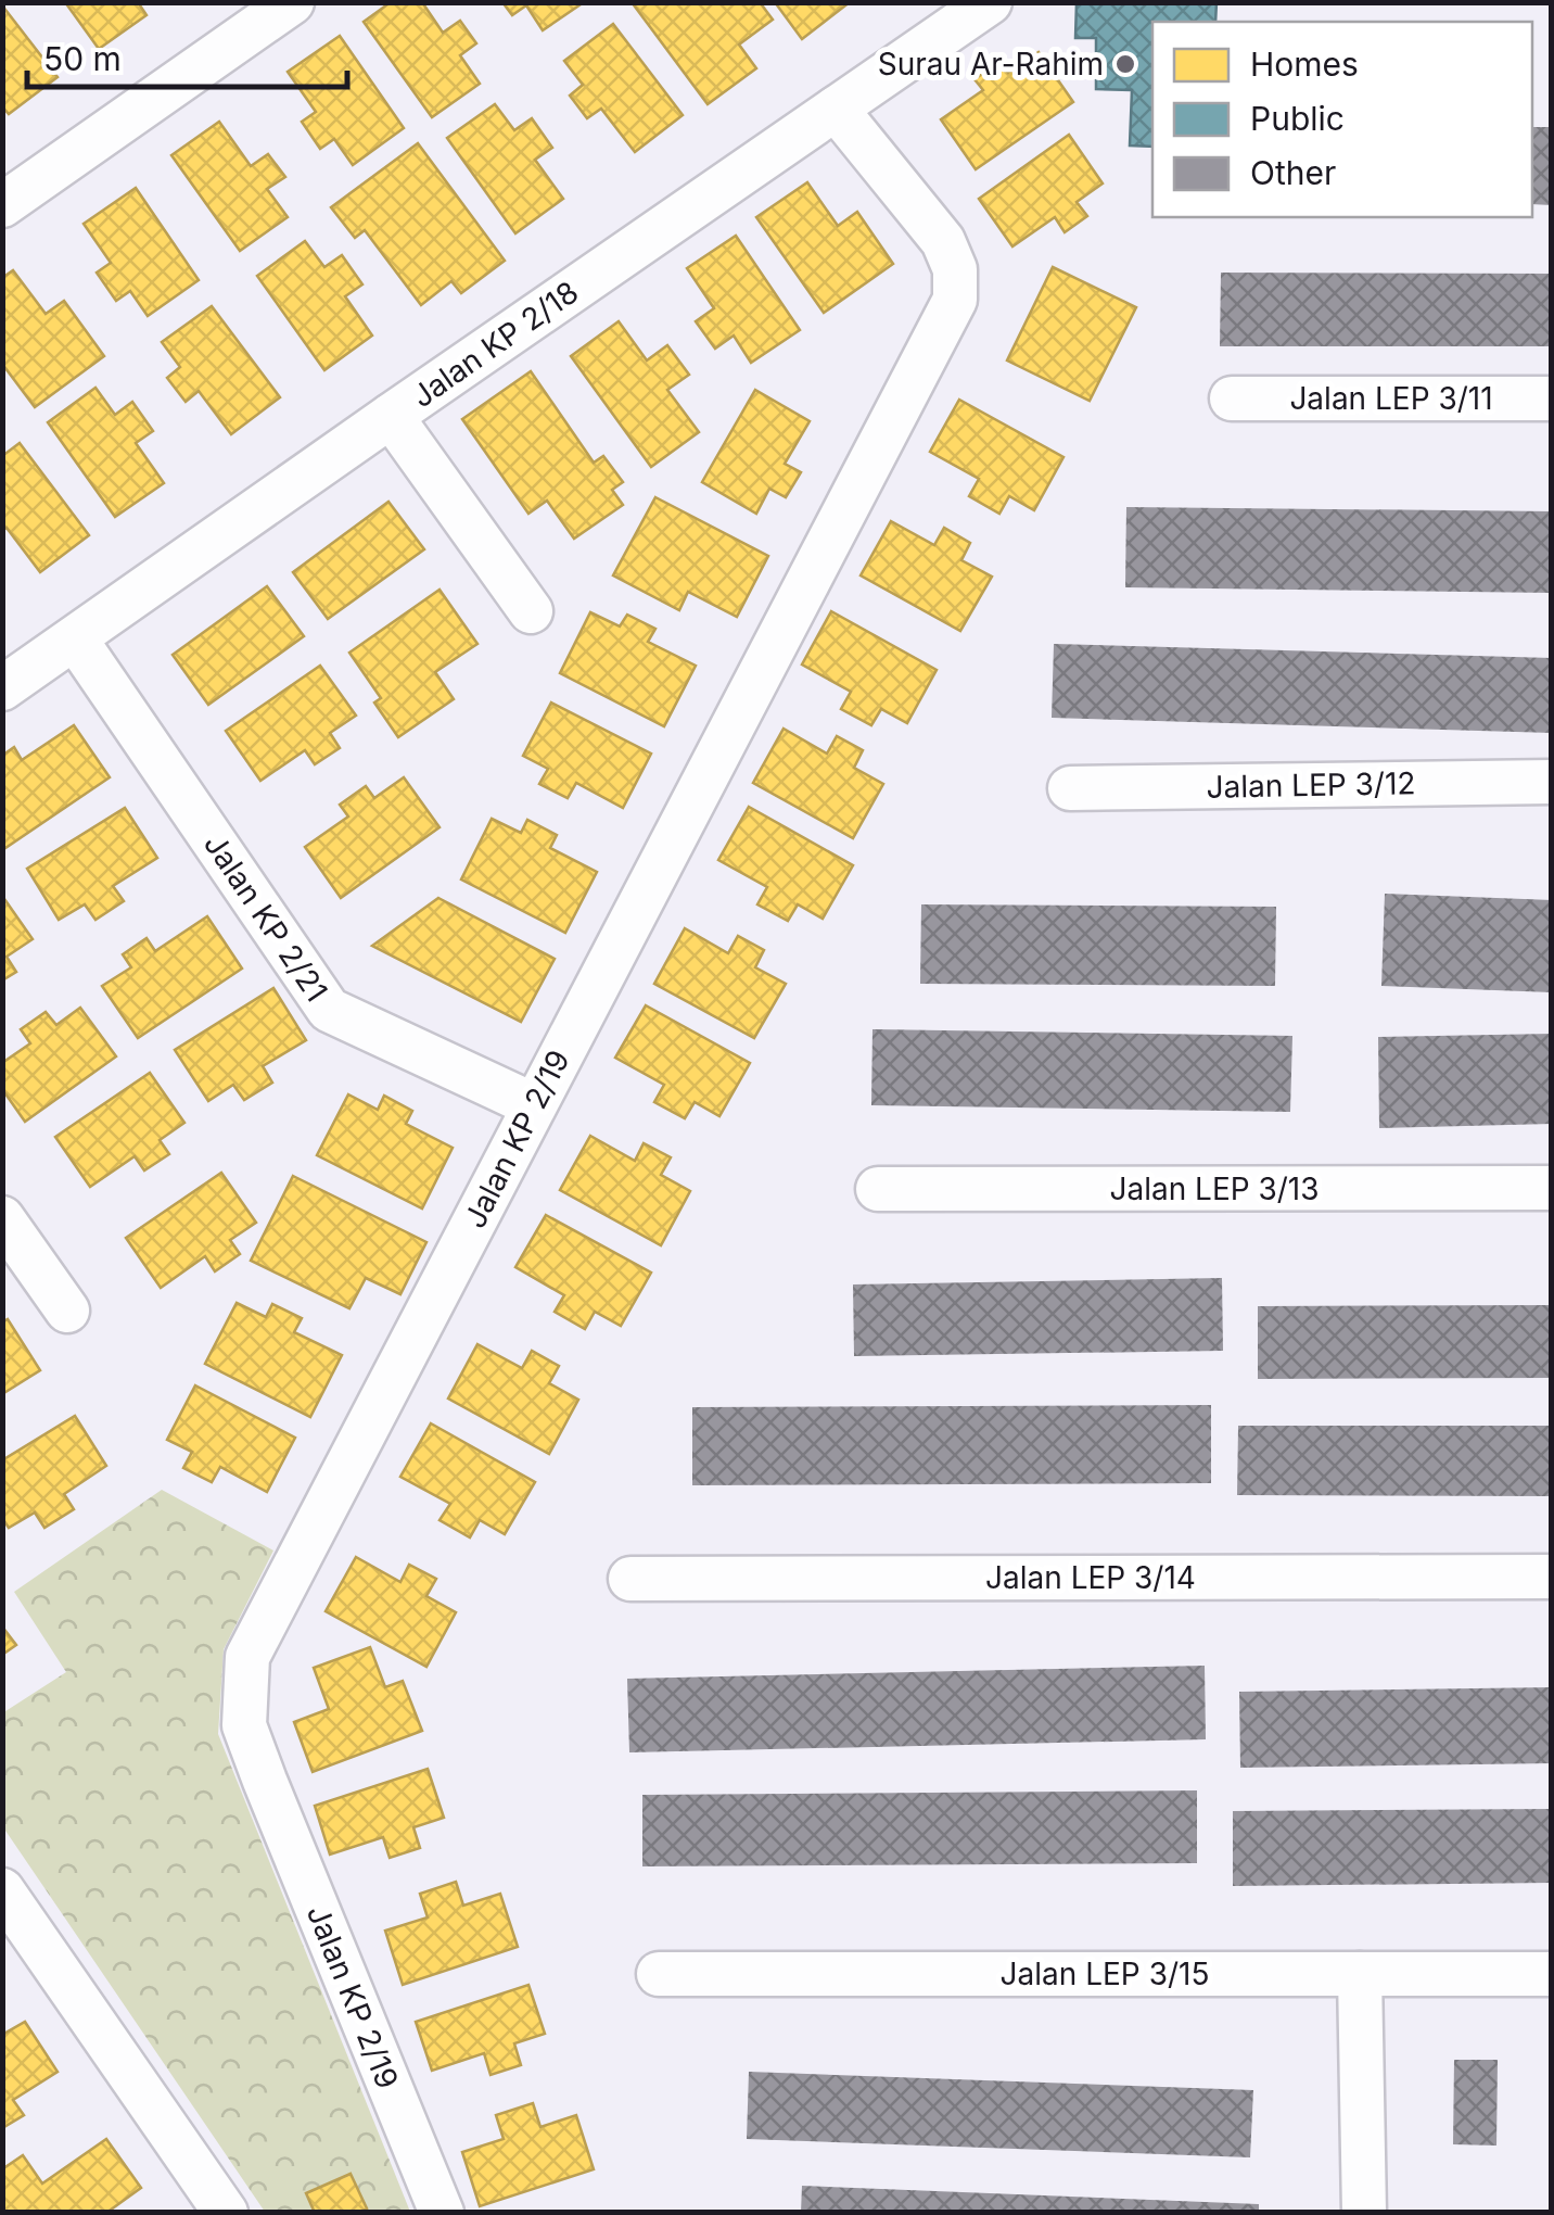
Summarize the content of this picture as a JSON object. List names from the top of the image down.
{
  "streets": {
    "street": [
      "Jalan KP 2/18",
      "Jalan LEP 3/11",
      "Jalan LEP 3/12",
      "Jalan KP 2/21",
      "Jalan KP 2/19",
      "Jalan LEP 3/13",
      "Jalan LEP 3/14",
      "Jalan LEP 3/15"
    ]
  },
  "crossings": [
    ["Jalan KP 2/18", "Jalan KP 2/21"],
    ["Jalan KP 2/18", "Jalan KP 2/19"],
    ["Jalan KP 2/21", "Jalan KP 2/19"]
  ],
  "places": ["Surau Ar-Rahim"],
  "legend": ["Homes", "Public", "Other"],
  "scale_bar": "50 m"
}
